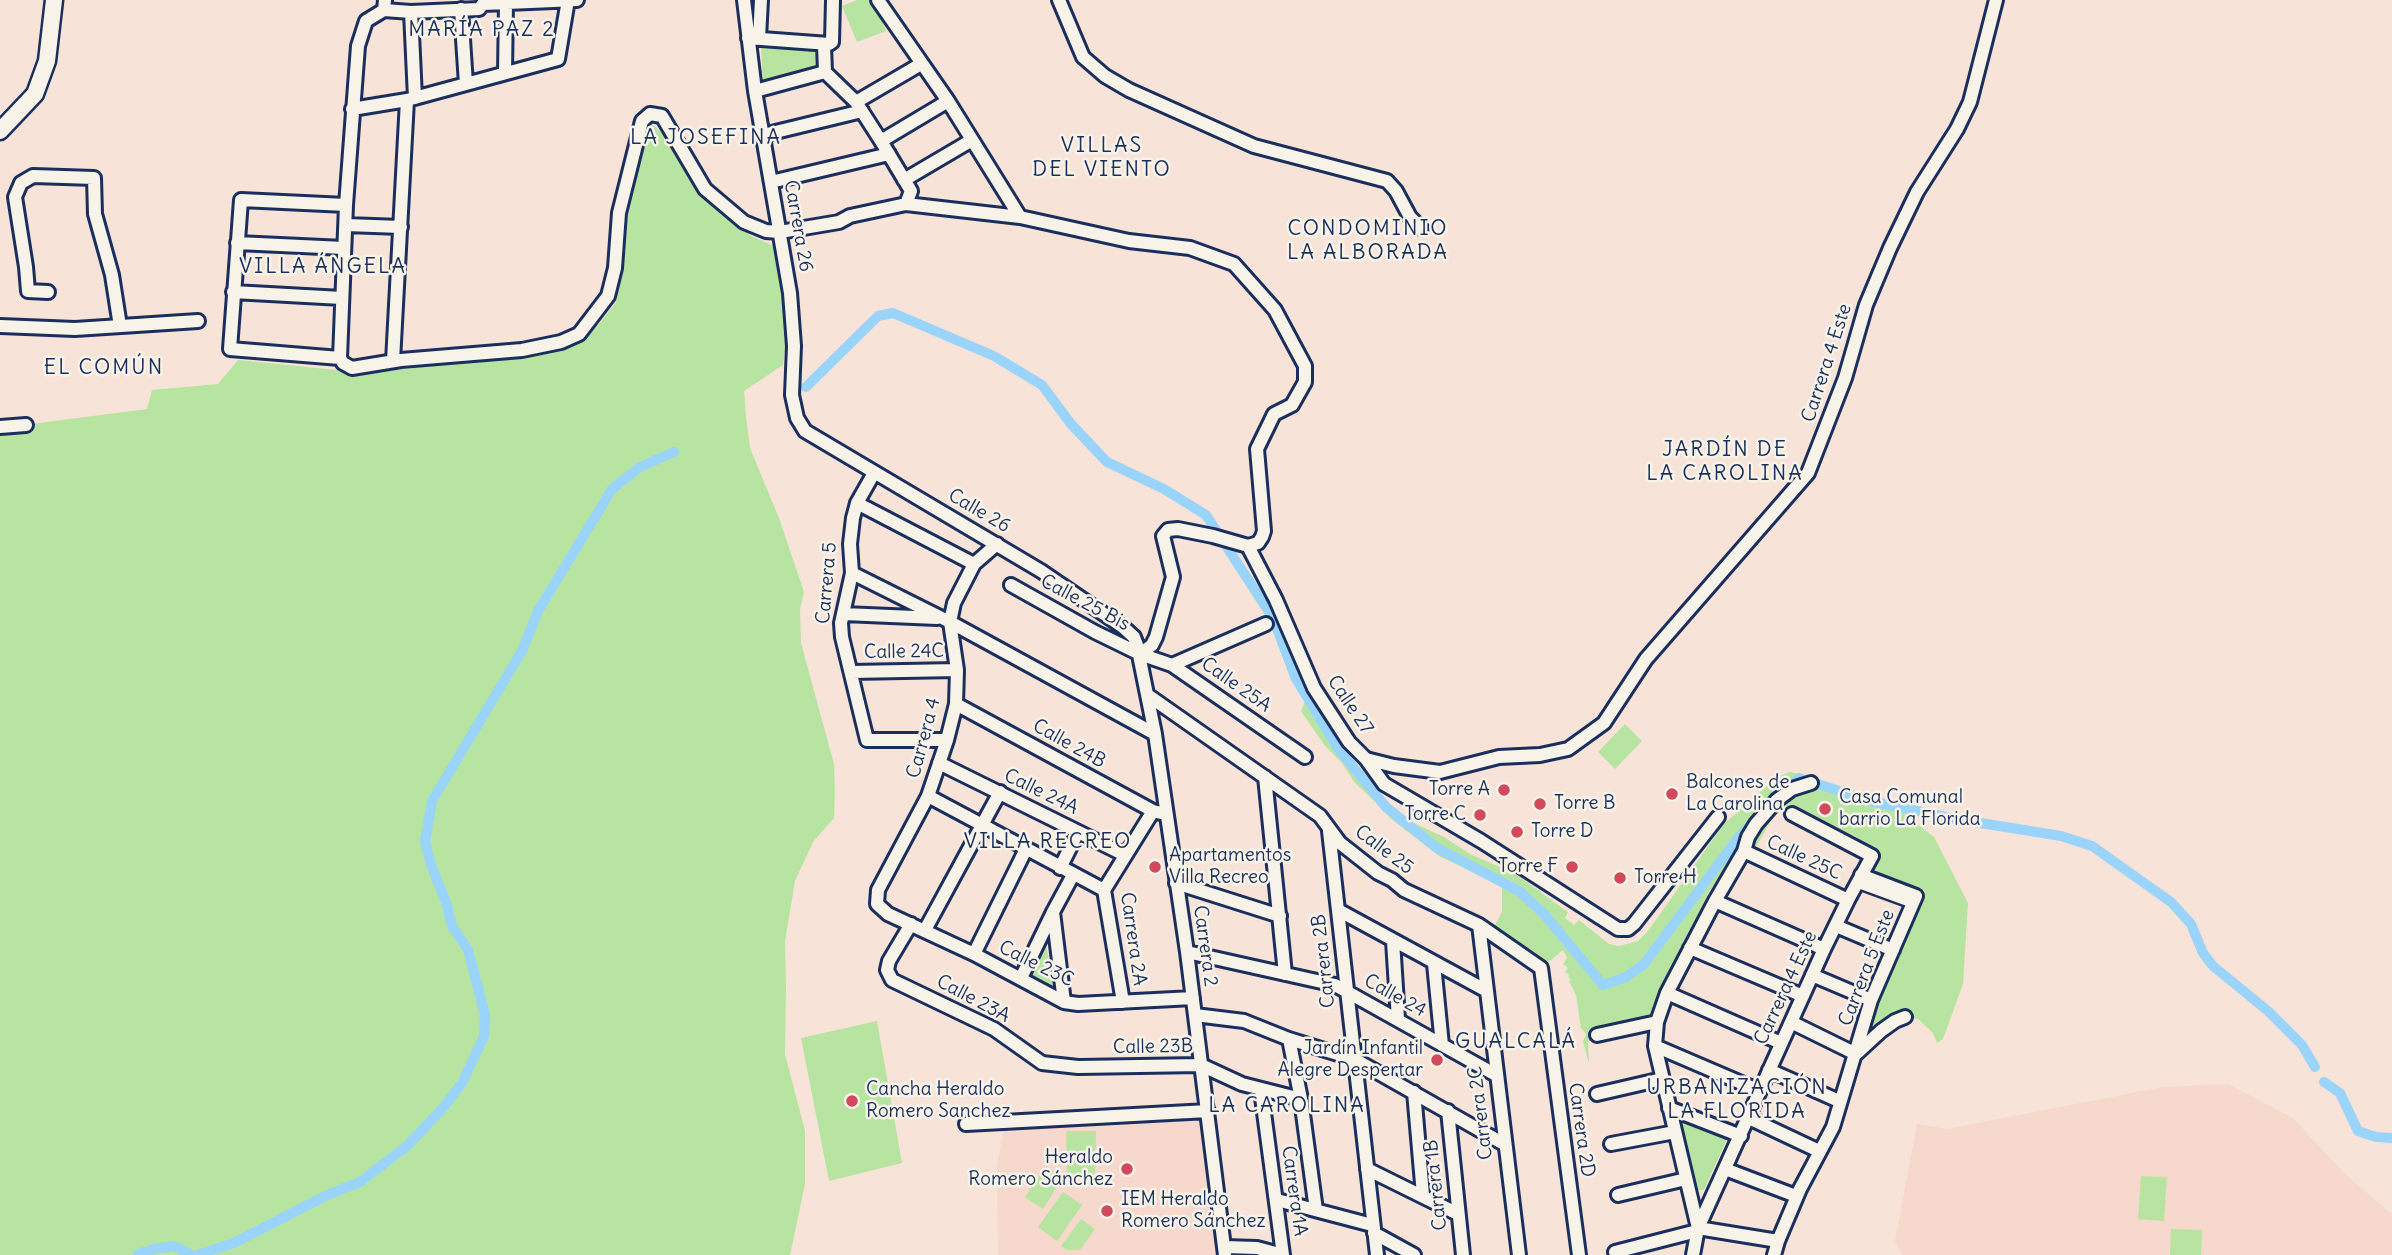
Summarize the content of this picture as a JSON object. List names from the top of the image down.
{
  "streets": {
    "street": [
      "Carrera 26",
      "Carrera 4 Este",
      "Calle 26",
      "Carrera 5",
      "Calle 25 Bis",
      "Calle 24C",
      "Calle 25A",
      "Calle 27",
      "Carrera 4",
      "Calle 24B",
      "Calle 24A",
      "Calle 25",
      "Calle 25C",
      "Carrera 2A",
      "Carrera 2",
      "Carrera 2B",
      "Calle 23C",
      "Carrera 5 Este",
      "Calle 24",
      "Calle 23A",
      "Calle 23B",
      "Carrera 2C",
      "Carrera 2D",
      "Carrera 1B",
      "Carrera 1A"
    ]
  },
  "crossings": [
    ["Carrera 26", "Calle 26"],
    ["Carrera 4 Este", "Calle 27"],
    ["Carrera 4 Este", "Calle 25C"],
    ["Carrera 4 Este", "Carrera 5 Este"],
    ["Calle 26", "Carrera 5"],
    ["Calle 26", "Calle 25 Bis"],
    ["Calle 26", "Calle 25A"],
    ["Calle 26", "Carrera 4"],
    ["Calle 26", "Carrera 2"],
    ["Carrera 5", "Calle 24C"],
    ["Carrera 5", "Carrera 4"],
    ["Calle 25 Bis", "Calle 25A"],
    ["Calle 25 Bis", "Carrera 2"],
    ["Calle 24C", "Carrera 4"],
    ["Calle 25A", "Carrera 2"],
    ["Carrera 4", "Calle 24B"],
    ["Carrera 4", "Calle 24A"],
    ["Carrera 4", "Calle 23C"],
    ["Calle 24B", "Carrera 2A"],
    ["Calle 24B", "Carrera 2"],
    ["Calle 24A", "Carrera 2A"],
    ["Calle 25", "Carrera 2"],
    ["Calle 25", "Carrera 2B"],
    ["Calle 25", "Carrera 2C"],
    ["Calle 25", "Carrera 2D"],
    ["Carrera 2A", "Carrera 2"],
    ["Carrera 2A", "Calle 23C"],
    ["Carrera 2", "Calle 23C"],
    ["Carrera 2", "Calle 24"],
    ["Carrera 2", "Calle 23B"],
    ["Carrera 2B", "Calle 24"],
    ["Calle 23C", "Calle 23A"],
    ["Calle 24", "Carrera 2C"],
    ["Calle 23A", "Calle 23B"],
    ["Calle 23B", "Carrera 1A"]
  ],
  "districts": [
    "MARÍA PAZ 2",
    "LA JOSEFINA",
    "VILLAS DEL VIENTO",
    "CONDOMINIO LA ALBORADA",
    "VILLA ÁNGELA",
    "EL COMÚN",
    "JARDÍN DE LA CAROLINA",
    "VILLA RECREO",
    "GUALCALÁ",
    "URBANIZACIÓN LA FLORIDA",
    "LA CAROLINA"
  ],
  "places": [
    "Torre A",
    "Balcones de La Carolina",
    "Torre B",
    "Casa Comunal barrio La Florida",
    "Torre C",
    "Torre D",
    "Apartamentos Villa Recreo",
    "Torre F",
    "Torre H",
    "Jardín Infantil Alegre Despertar",
    "Cancha Heraldo Romero Sanchez",
    "Heraldo Romero Sánchez",
    "IEM Heraldo Romero Sánchez"
  ]
}
